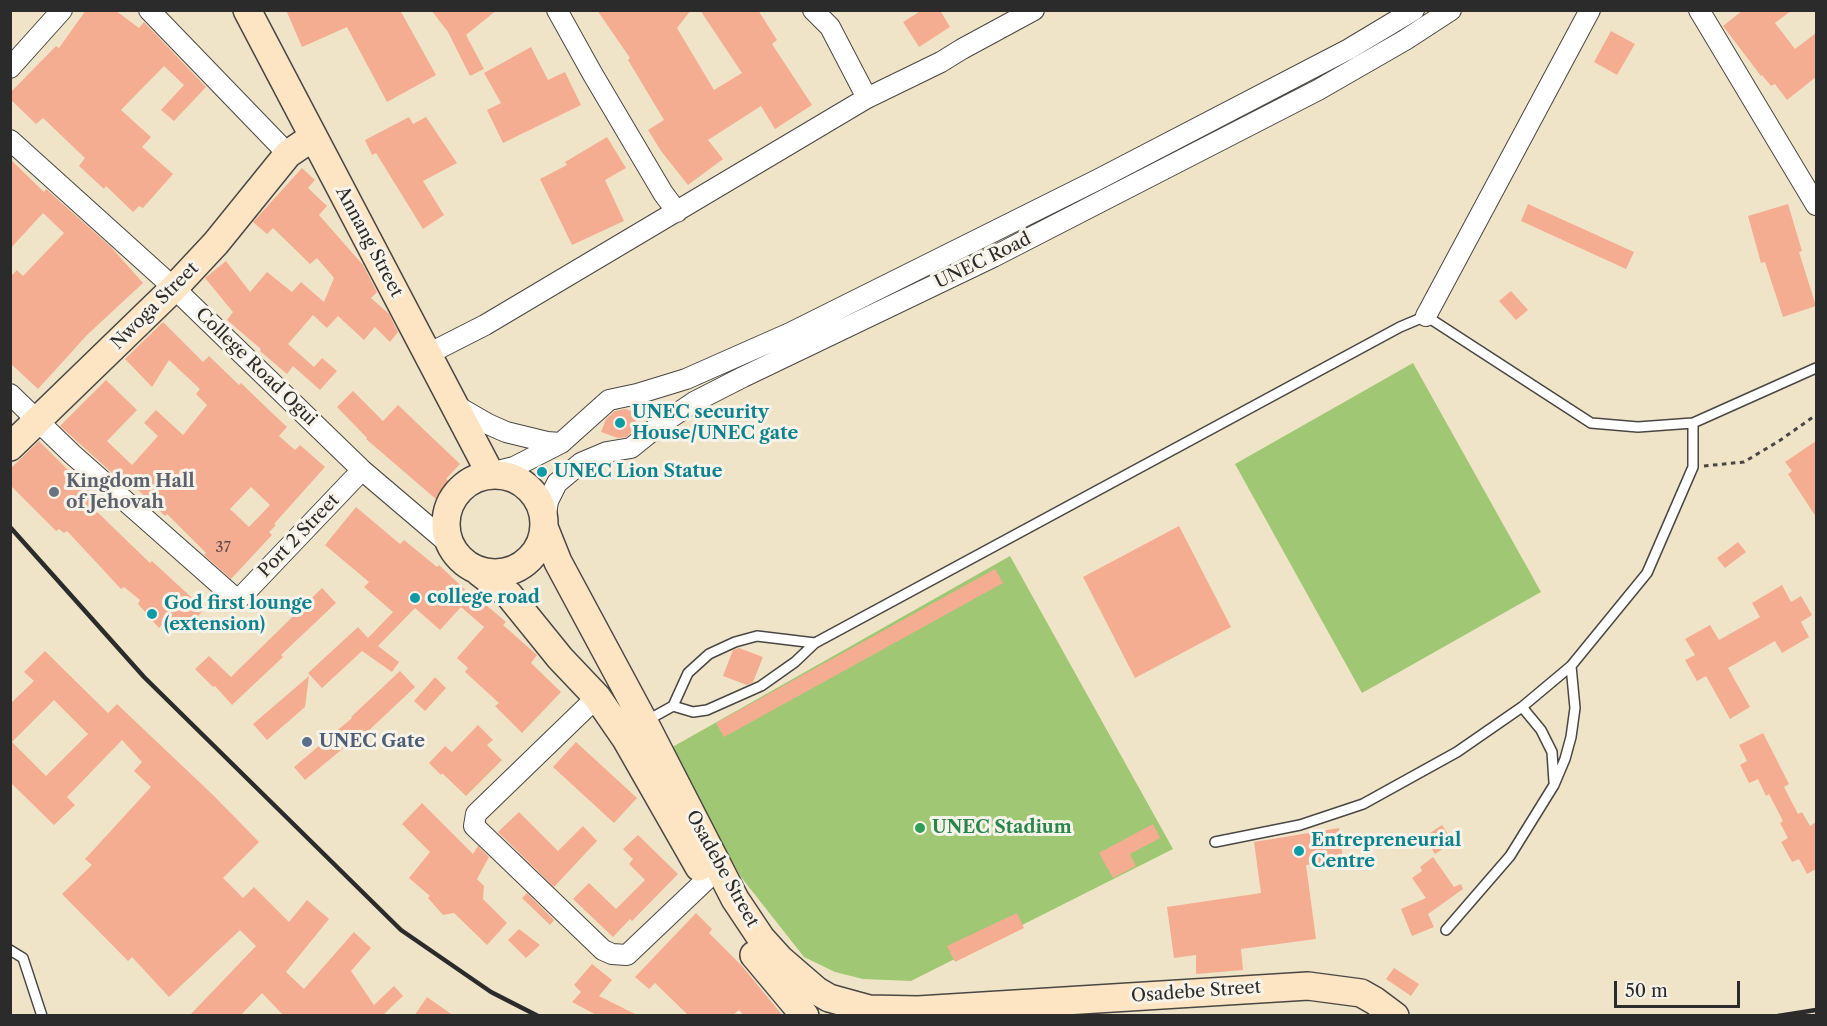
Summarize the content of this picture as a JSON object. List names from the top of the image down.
{
  "streets": {
    "main road": ["Annang Street", "Nwoga Street", "Osadebe Street"],
    "street": ["UNEC Road", "College Road Ogui", "Port 2 Street"]
  },
  "crossings": [
    ["Annang Street", "UNEC Road"],
    ["Annang Street", "Nwoga Street"],
    ["Annang Street", "College Road Ogui"],
    ["Annang Street", "Osadebe Street"],
    ["UNEC Road", "College Road Ogui"],
    ["UNEC Road", "Osadebe Street"],
    ["Nwoga Street", "College Road Ogui"],
    ["Nwoga Street", "Port 2 Street"],
    ["College Road Ogui", "Port 2 Street"],
    ["College Road Ogui", "Osadebe Street"]
  ],
  "places": [
    "UNEC security House/UNEC gate",
    "UNEC Lion Statue",
    "Kingdom Hall of Jehovah",
    "college road",
    "God first lounge (extension)",
    "UNEC Gate",
    "UNEC Stadium",
    "Entrepreneurial Centre"
  ],
  "house_numbers": ["37"],
  "scale_bar": "50 m"
}
